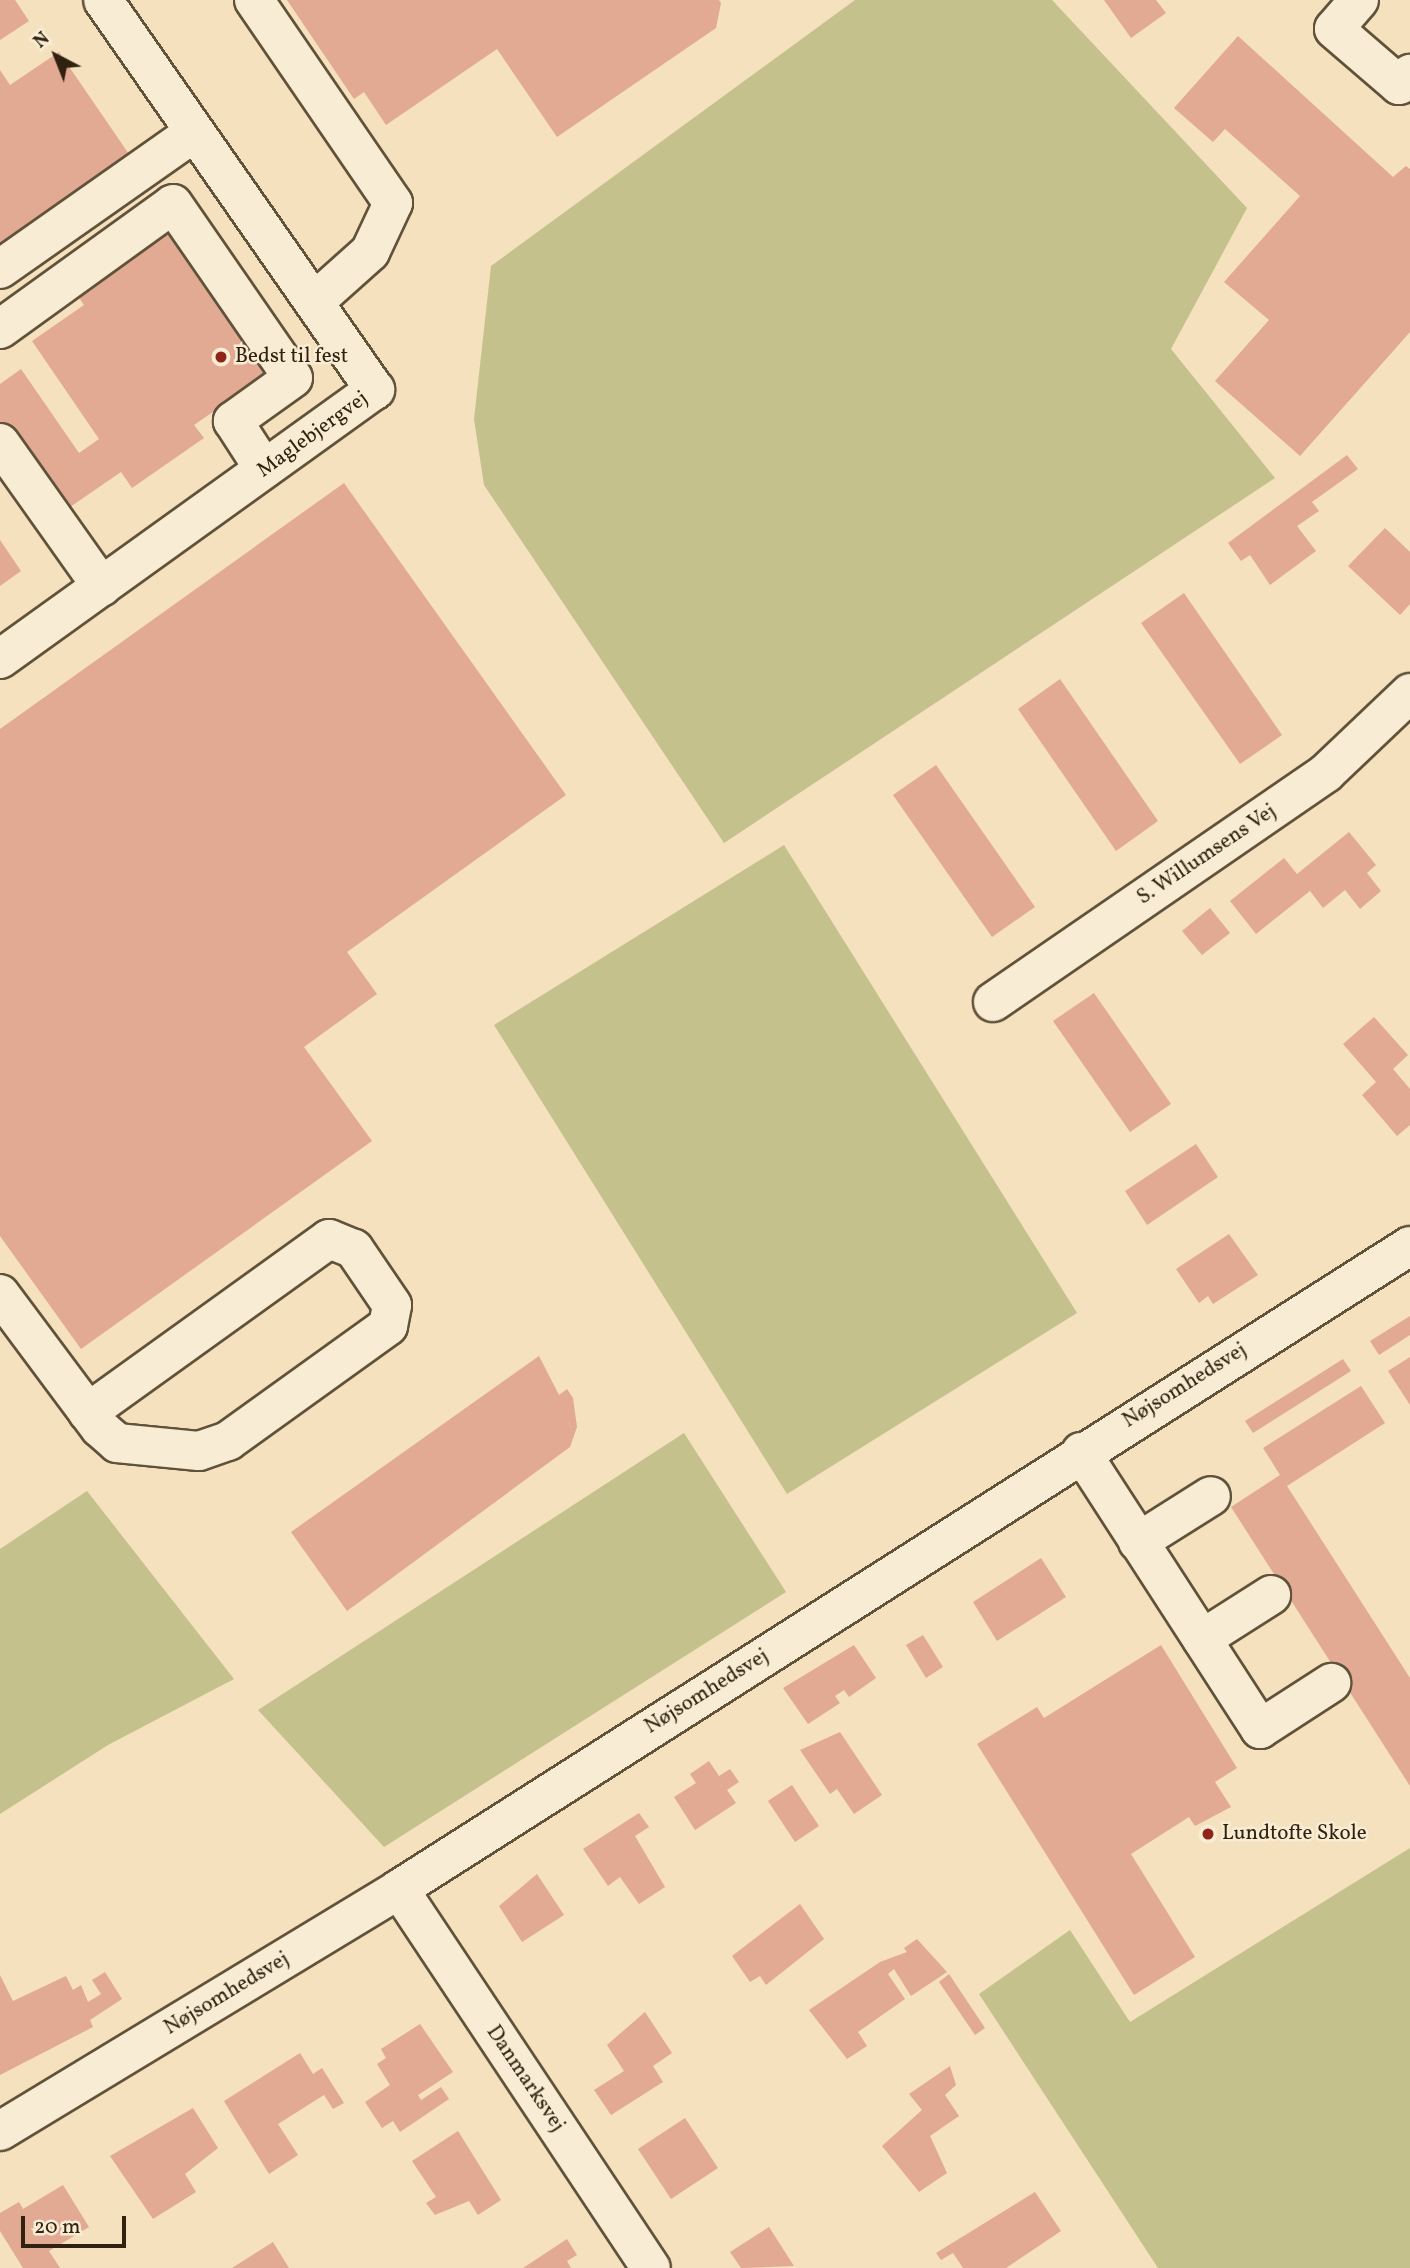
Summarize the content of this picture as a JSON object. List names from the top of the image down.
{
  "streets": {
    "street": [
      "Maglebjergvej",
      "S. Willumsens Vej",
      "Nøjsomhedsvej",
      "Danmarksvej"
    ]
  },
  "crossings": [
    ["Nøjsomhedsvej", "Danmarksvej"]
  ],
  "places": ["Bedst til fest", "Lundtofte Skole"],
  "scale_bar": "20 m",
  "north": "top left"
}
